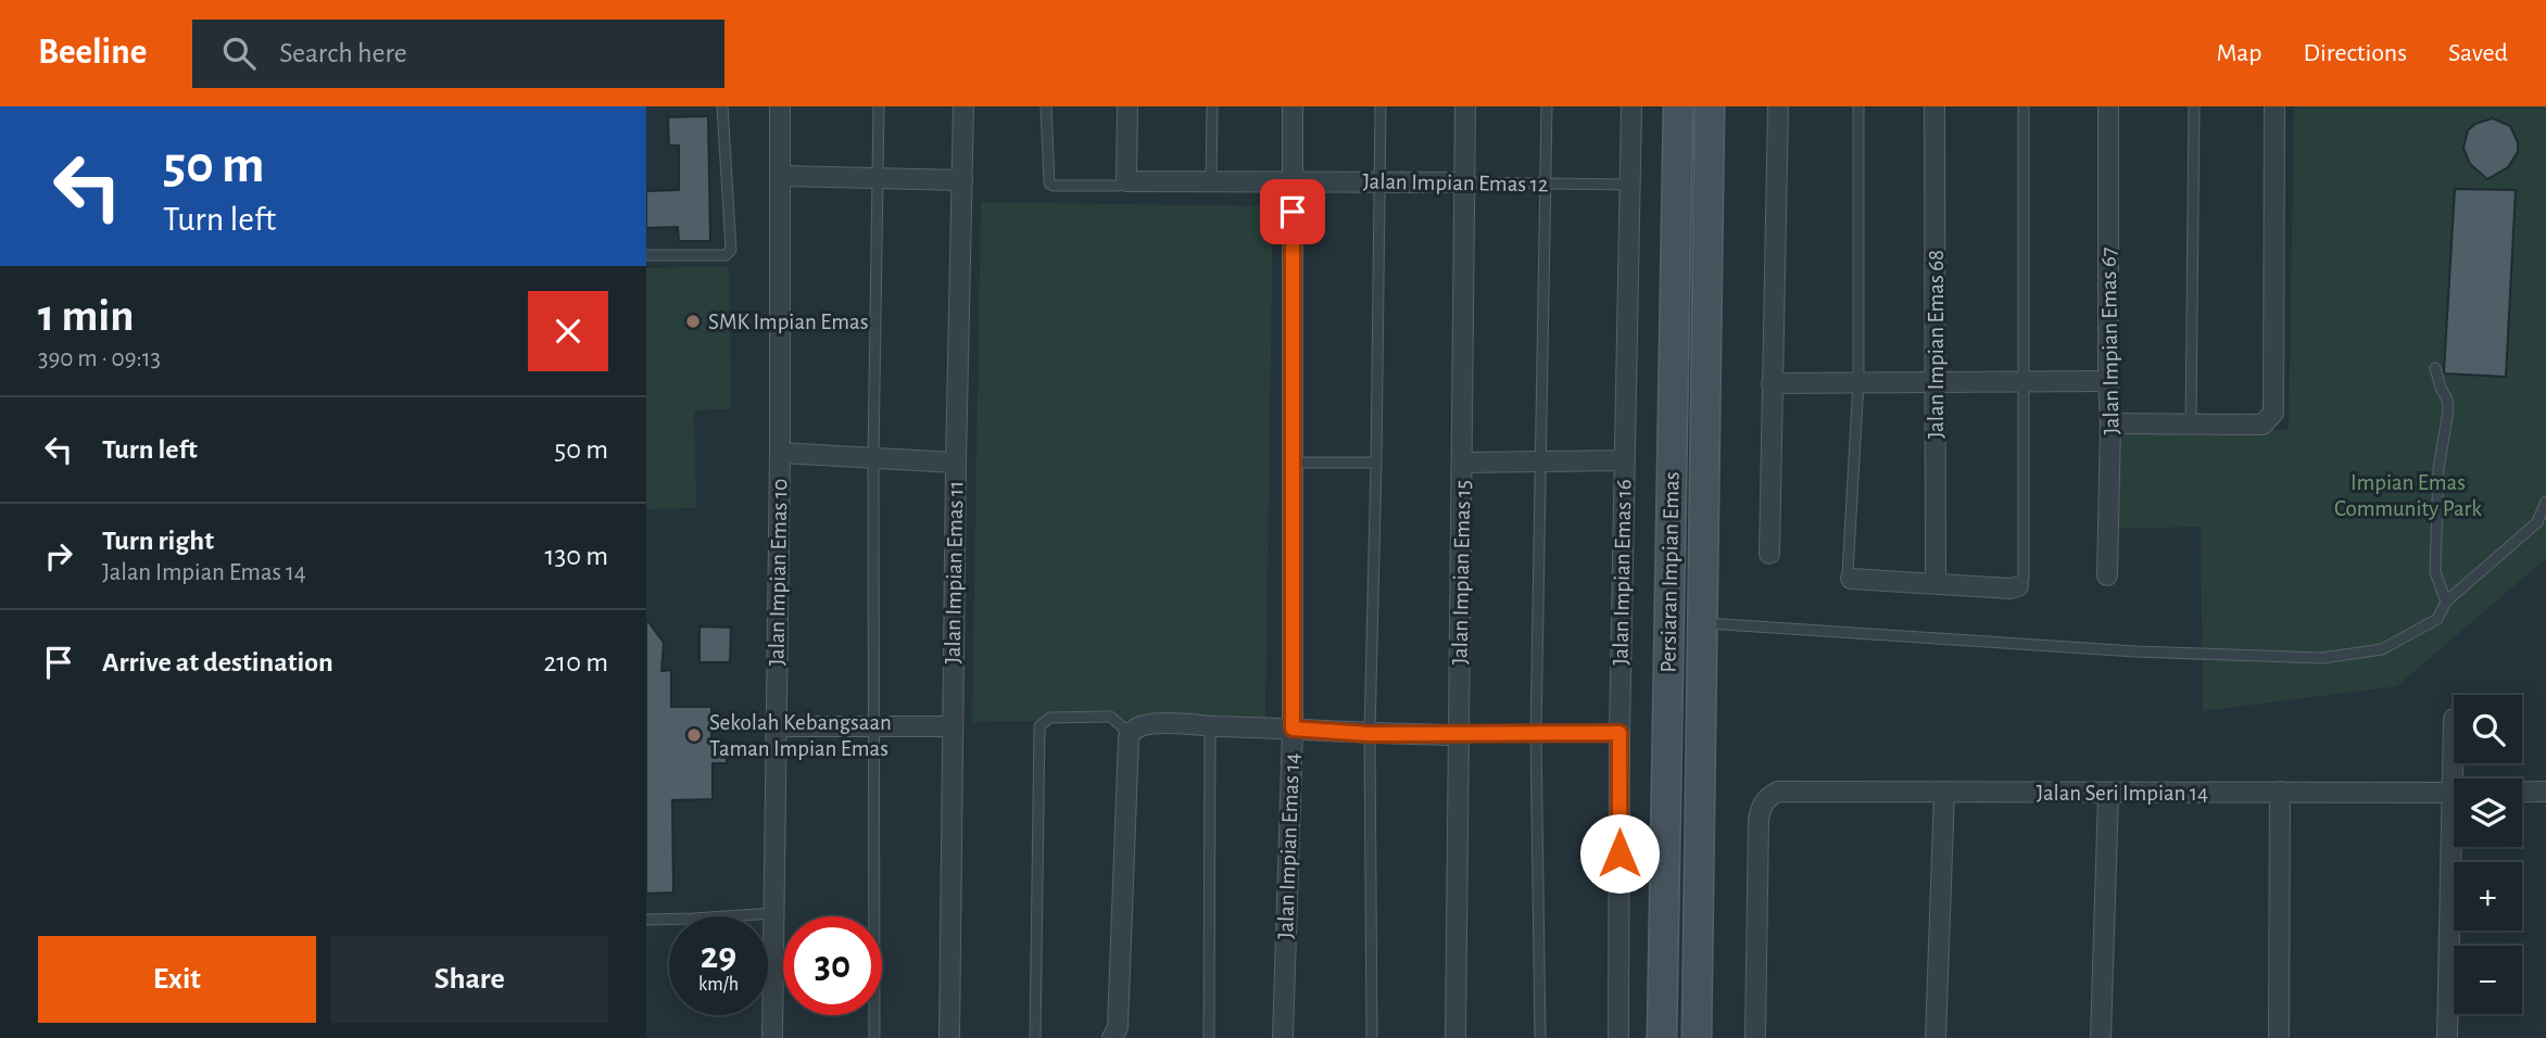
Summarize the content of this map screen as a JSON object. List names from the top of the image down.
{
  "streets": {
    "main road": ["Persiaran Impian Emas"],
    "street": [
      "Jalan Impian Emas 12",
      "Jalan Impian Emas 67",
      "Jalan Impian Emas 68",
      "Jalan Impian Emas 10",
      "Jalan Impian Emas 11",
      "Jalan Impian Emas 15",
      "Jalan Impian Emas 16",
      "Jalan Seri Impian 14",
      "Jalan Impian Emas 14"
    ]
  },
  "crossings": [
    ["Jalan Impian Emas 12", "Jalan Impian Emas 15"],
    ["Jalan Impian Emas 12", "Jalan Impian Emas 16"],
    ["Jalan Impian Emas 12", "Jalan Impian Emas 14"]
  ],
  "parks": ["Impian Emas Community Park"],
  "places": ["SMK Impian Emas", "Sekolah Kebangsaan Taman Impian Emas"],
  "page": {
    "header": "Beeline",
    "search": "Search here",
    "nav": ["Map", "Directions", "Saved"],
    "turn": ["50 m", "Turn left"],
    "heading": ["1 min", "390 m · 09:13"],
    "list": [
      {
        "name": "Turn left",
        "value": "50 m"
      },
      {
        "name": "Turn right",
        "note": "Jalan Impian Emas 14",
        "value": "130 m"
      },
      {
        "name": "Arrive at destination",
        "value": "210 m"
      }
    ],
    "map_buttons": ["+", "−"],
    "speed": "29 km/h",
    "limit": "30",
    "buttons": ["Exit", "Share"]
  }
}
